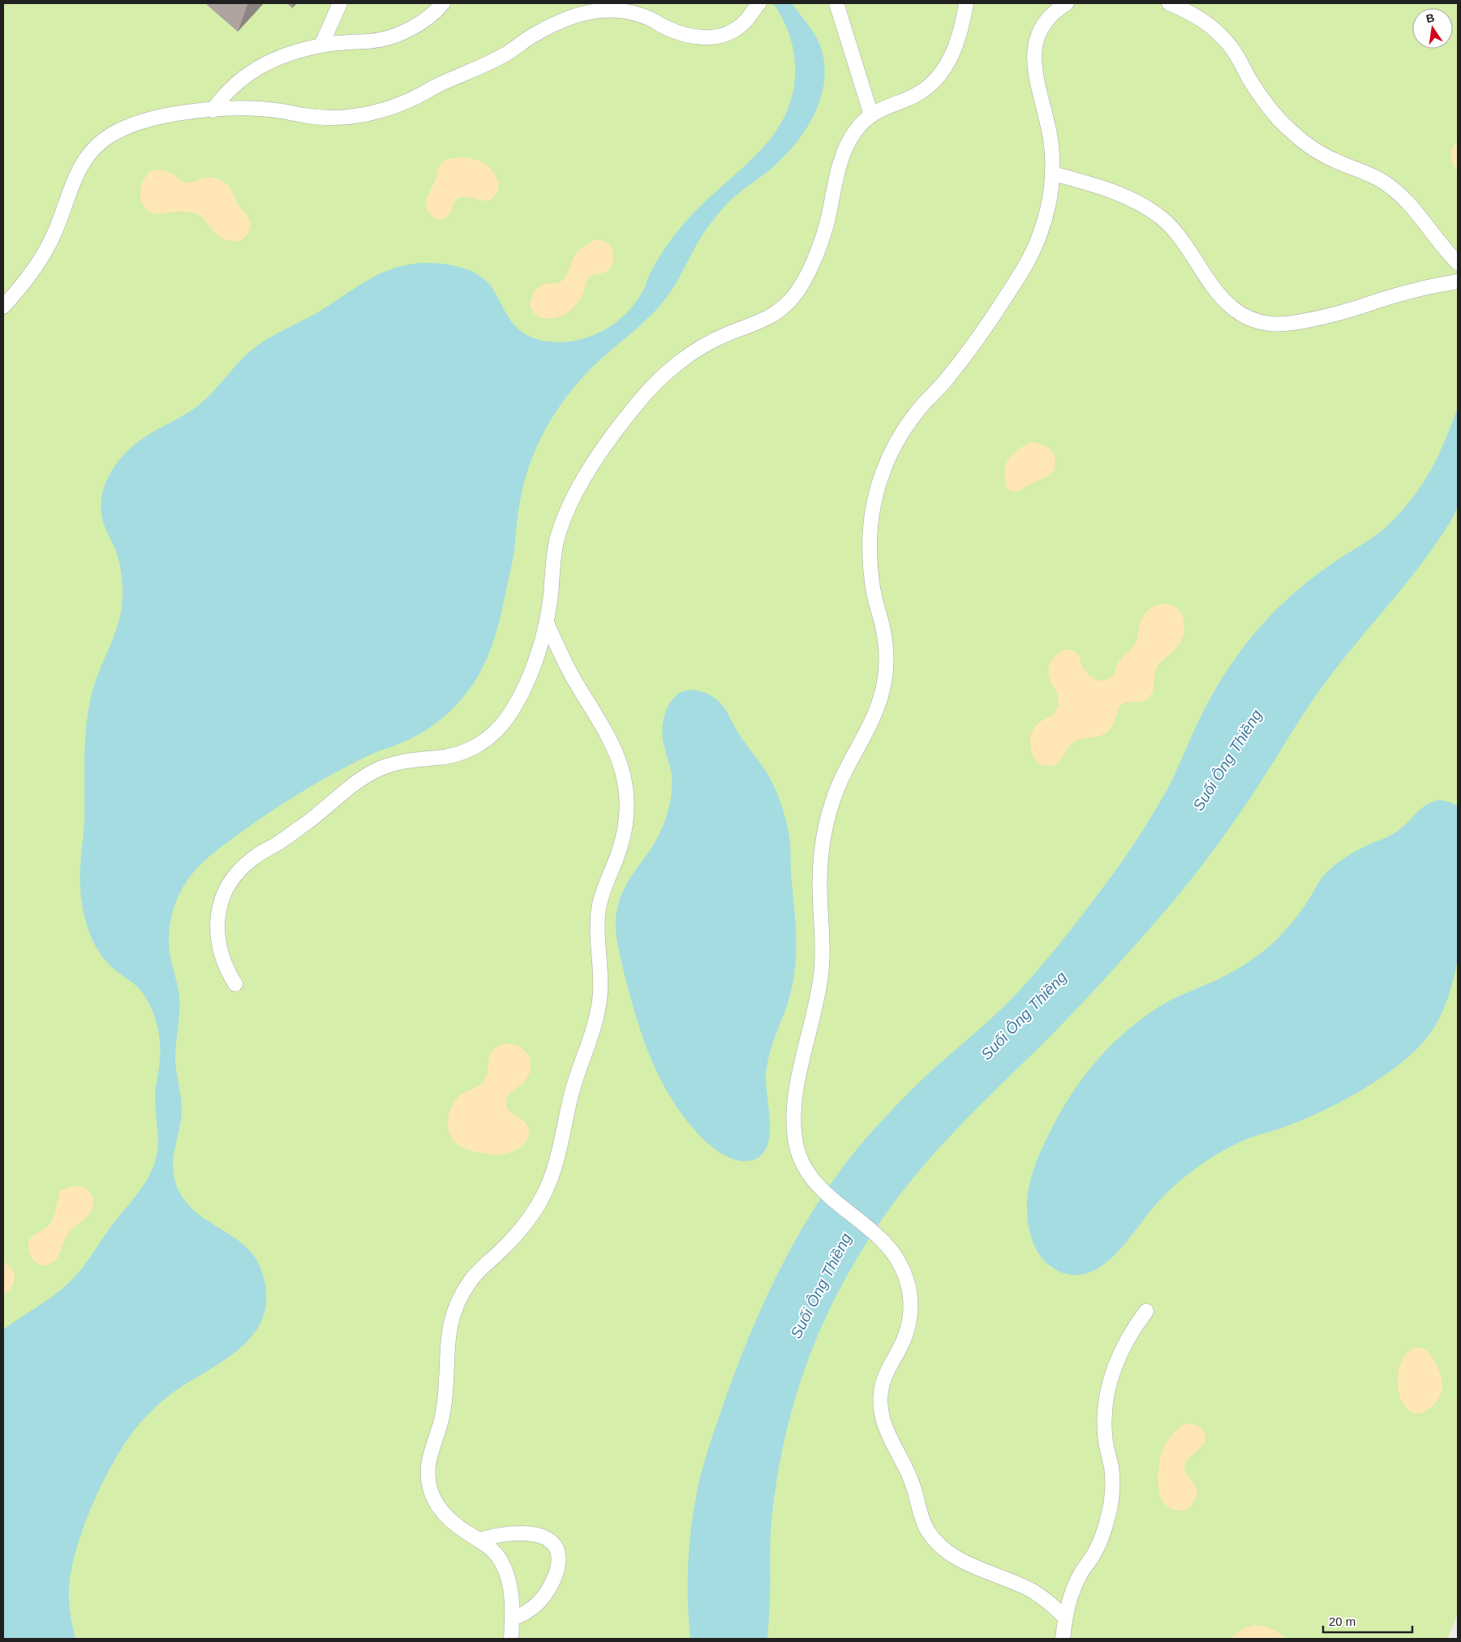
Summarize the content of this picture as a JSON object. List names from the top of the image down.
{
  "water": ["Suối Ông Thiềng"],
  "scale_bar": "20 m",
  "north": "top"
}
